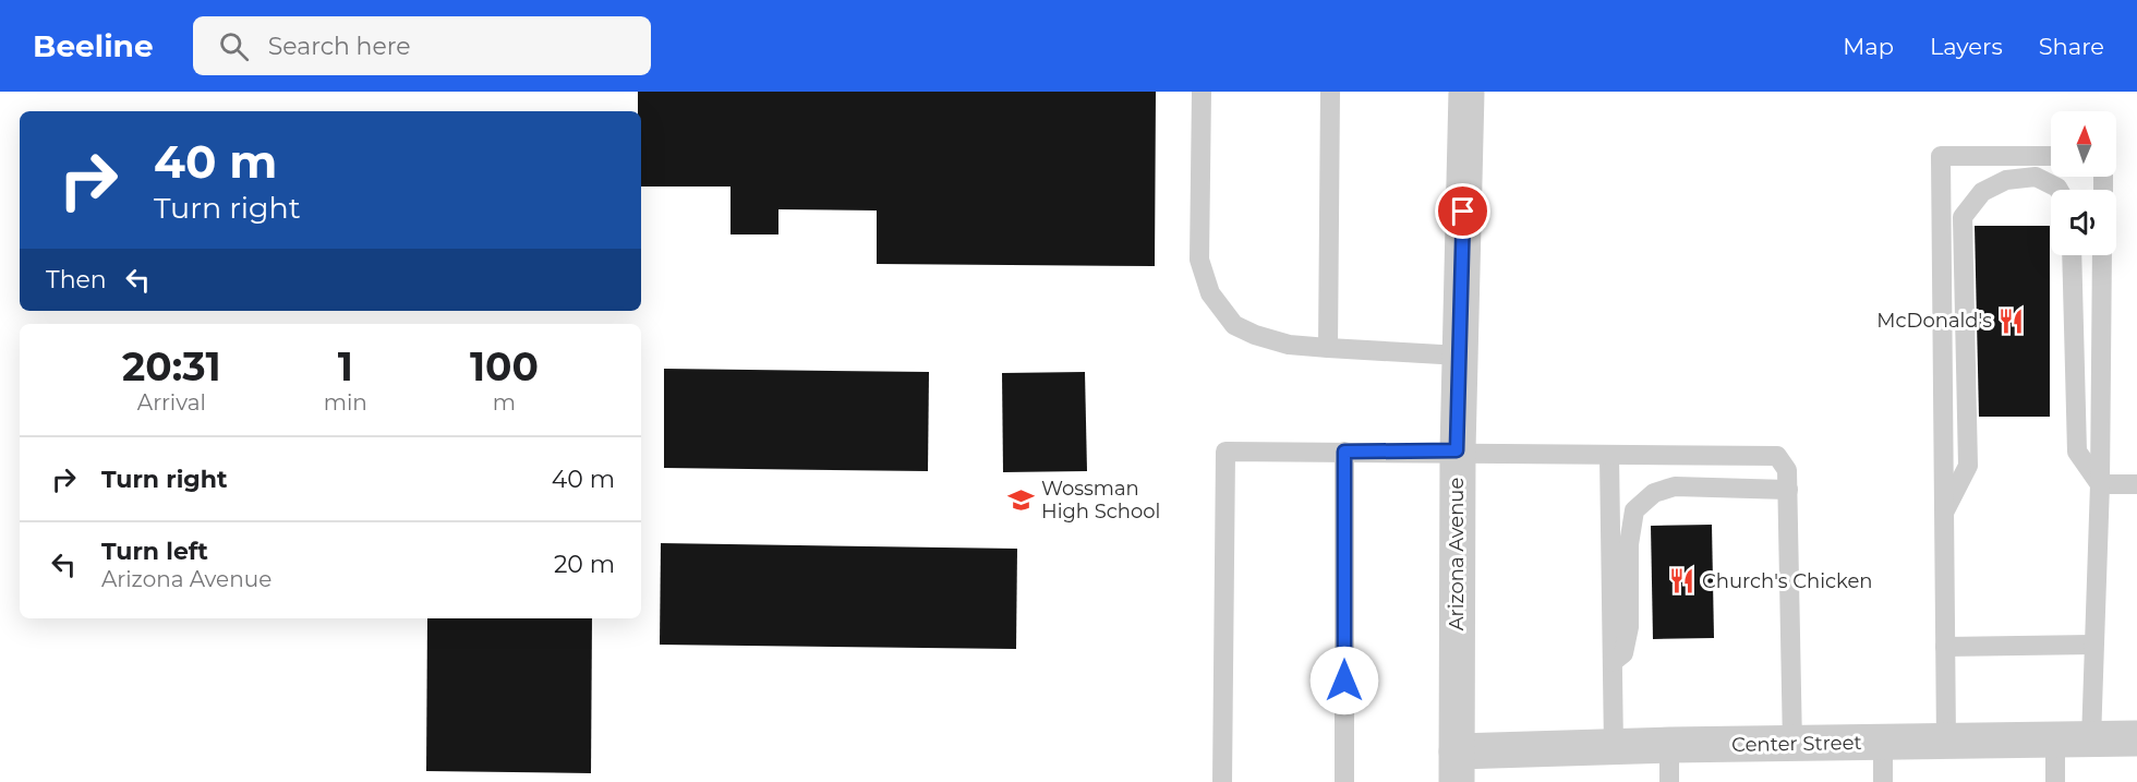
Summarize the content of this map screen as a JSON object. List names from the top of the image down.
{
  "streets": {
    "street": ["Arizona Avenue", "Center Street"]
  },
  "crossings": [
    ["Arizona Avenue", "Center Street"]
  ],
  "places": {
    "restaurant": ["McDonald's", "Church's Chicken"],
    "school or university": ["Wossman High School"]
  },
  "north": "top",
  "page": {
    "header": "Beeline",
    "search": "Search here",
    "nav": ["Map", "Layers", "Share"],
    "turn": ["40 m", "Turn right"],
    "then": "Then",
    "eta": [
      "20:31",
      "Arrival",
      "1",
      "min",
      "100",
      "m"
    ],
    "list": [
      {
        "name": "Turn right",
        "value": "40 m"
      },
      {
        "name": "Turn left",
        "note": "Arizona Avenue",
        "value": "20 m"
      }
    ]
  }
}
